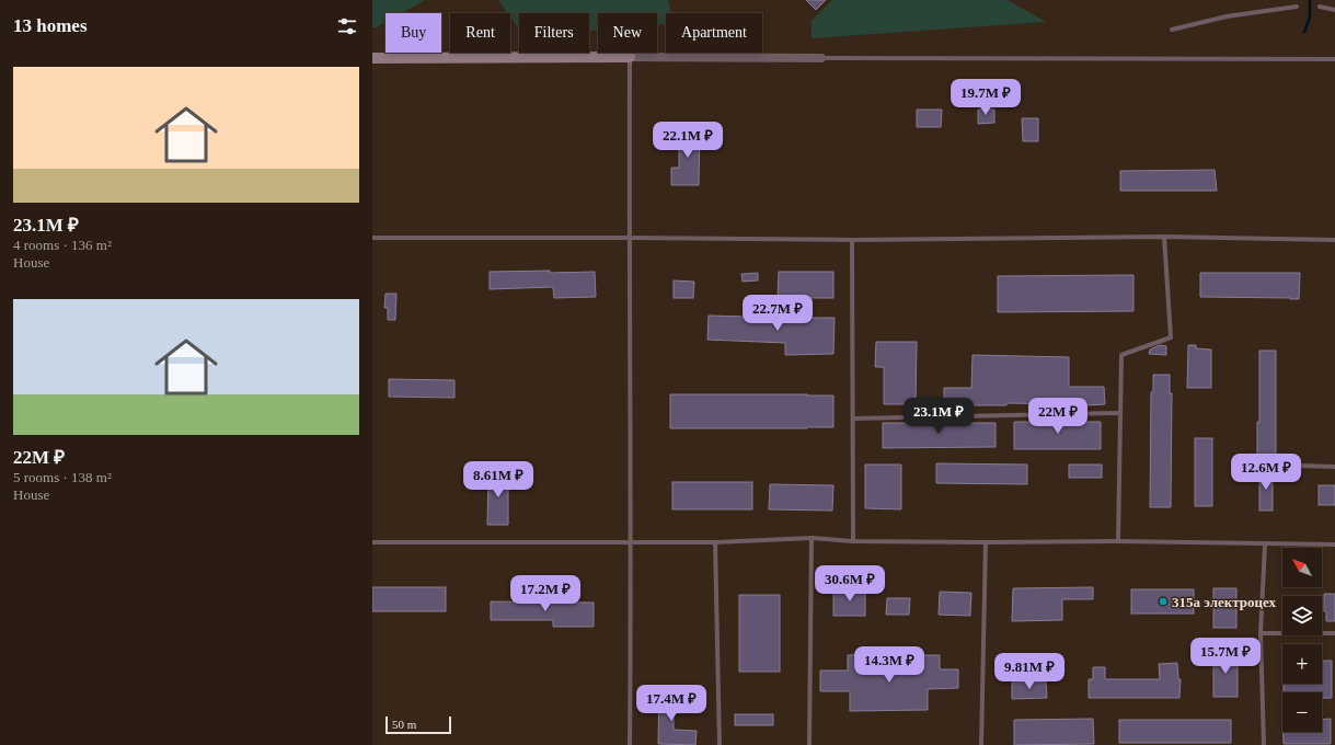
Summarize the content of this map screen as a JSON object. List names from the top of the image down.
{
  "places": ["315a электроцех"],
  "scale_bar": "50 m",
  "north": "top left",
  "page": {
    "heading": "13 homes",
    "chip": [
      "Buy",
      "Rent",
      "Filters",
      "New",
      "Apartment"
    ],
    "list": [
      {
        "name": "23.1M ₽",
        "note": "4 rooms · 136 m² · House"
      },
      {
        "name": "22M ₽",
        "note": "5 rooms · 138 m² · House"
      }
    ],
    "price": [
      "19.7M ₽",
      "22.1M ₽",
      "22.7M ₽",
      "23.1M ₽",
      "22M ₽",
      "12.6M ₽",
      "8.61M ₽",
      "30.6M ₽",
      "17.2M ₽",
      "15.7M ₽",
      "14.3M ₽",
      "9.81M ₽",
      "17.4M ₽"
    ],
    "map_buttons": ["+", "−"],
    "scale": "50 m"
  }
}
